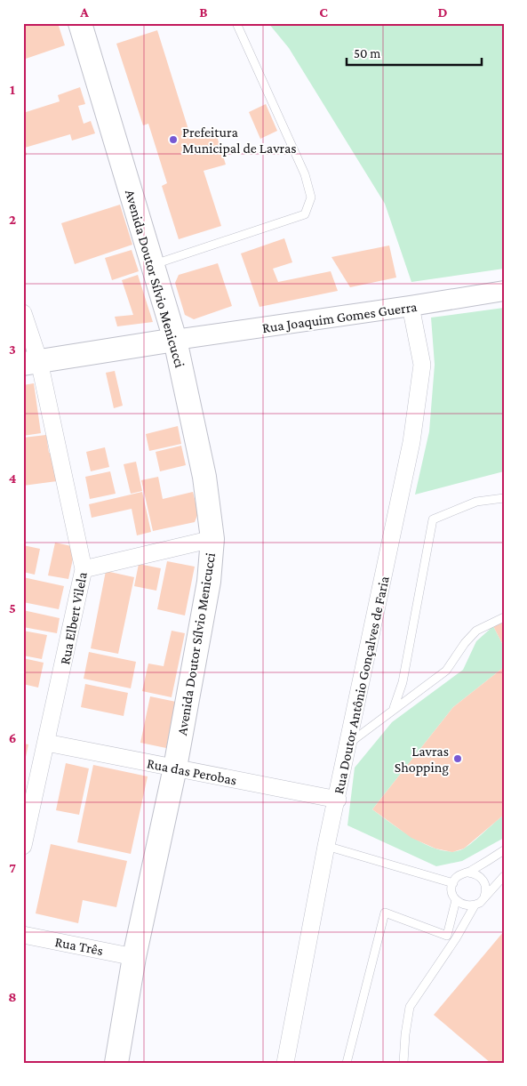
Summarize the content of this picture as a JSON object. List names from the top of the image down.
{
  "streets": {
    "main road": ["Avenida Doutor Sílvio Menicucci"],
    "street": [
      "Rua Joaquim Gomes Guerra",
      "Rua Elbert Vilela",
      "Rua Doutor Antônio Gonçalves de Faria",
      "Rua das Perobas",
      "Rua Três"
    ]
  },
  "crossings": [
    ["Avenida Doutor Sílvio Menicucci", "Rua Joaquim Gomes Guerra"],
    ["Avenida Doutor Sílvio Menicucci", "Rua das Perobas"],
    ["Avenida Doutor Sílvio Menicucci", "Rua Três"],
    ["Rua Joaquim Gomes Guerra", "Rua Doutor Antônio Gonçalves de Faria"],
    ["Rua Elbert Vilela", "Rua das Perobas"],
    ["Rua Doutor Antônio Gonçalves de Faria", "Rua das Perobas"]
  ],
  "places": ["Prefeitura Municipal de Lavras", "Lavras Shopping"],
  "scale_bar": "50 m",
  "grid": {
    "columns": [
      "A",
      "B",
      "C",
      "D"
    ],
    "rows": [
      "1",
      "2",
      "3",
      "4",
      "5",
      "6",
      "7",
      "8"
    ]
  }
}
